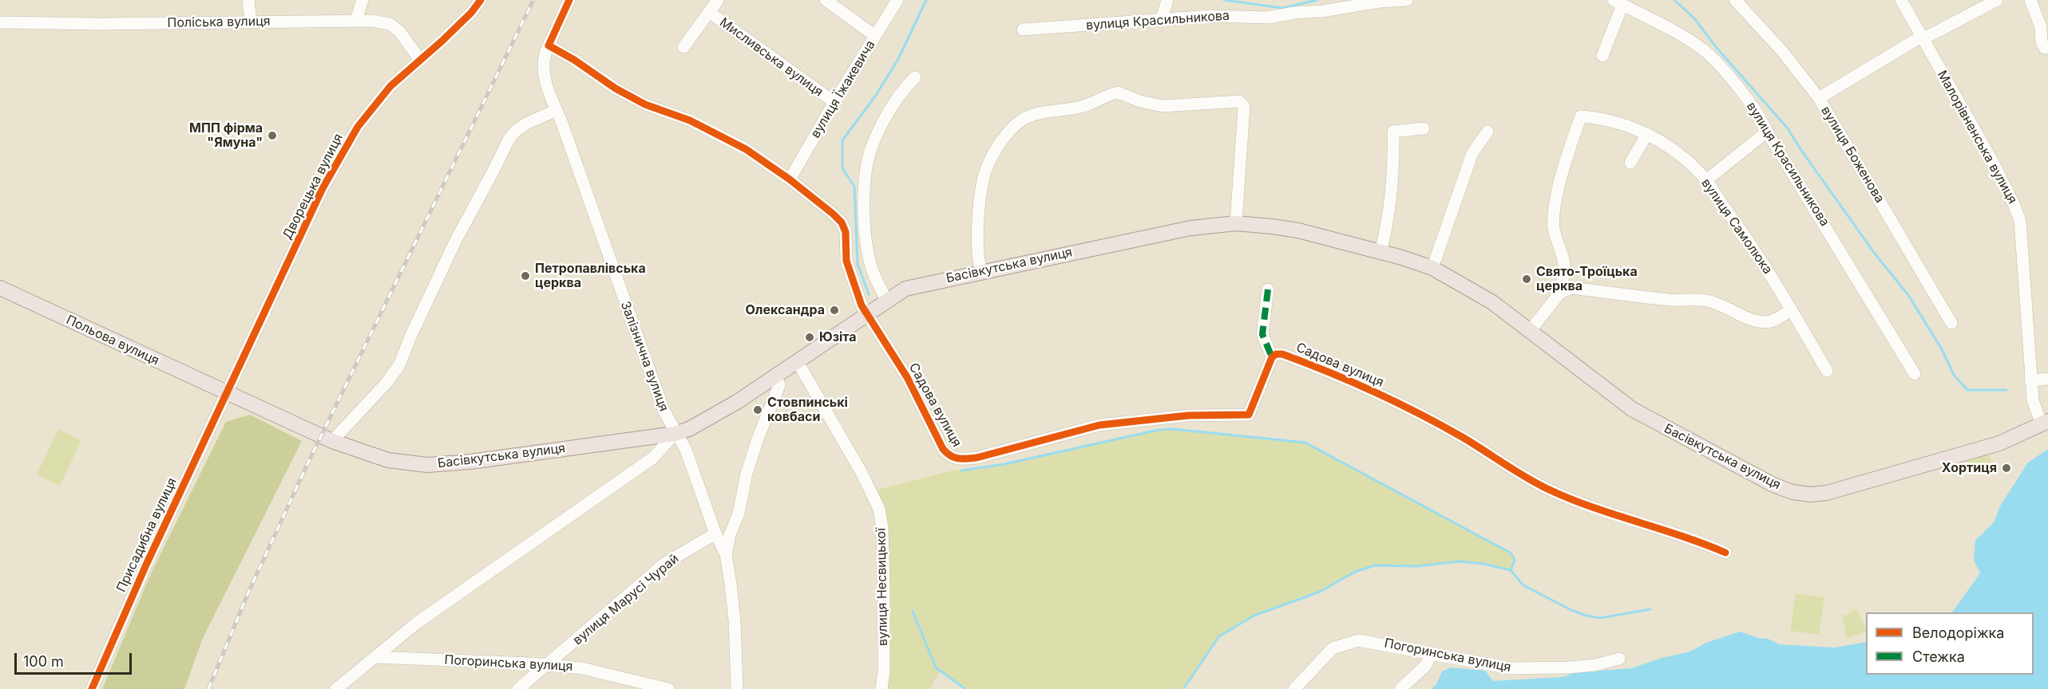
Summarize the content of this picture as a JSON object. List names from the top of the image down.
{
  "streets": {
    "main road": ["Басівкутська вулиця", "Польова вулиця"],
    "street": [
      "вулиця Красильникова",
      "Поліська вулиця",
      "Мисливська вулиця",
      "вулиця Їжакевича",
      "Малорівненська вулиця",
      "вулиця Боженова",
      "Дворецька вулиця",
      "вулиця Самолюка",
      "Залізнична вулиця",
      "Садова вулиця",
      "Присадибна вулиця",
      "вулиця Несвицької",
      "вулиця Марусі Чурай",
      "Погоринська вулиця"
    ]
  },
  "crossings": [
    ["Поліська вулиця", "Дворецька вулиця"],
    ["Мисливська вулиця", "вулиця Їжакевича"],
    ["Малорівненська вулиця", "Басівкутська вулиця"],
    ["Дворецька вулиця", "Басівкутська вулиця"],
    ["Дворецька вулиця", "Польова вулиця"],
    ["Дворецька вулиця", "Присадибна вулиця"],
    ["Басівкутська вулиця", "Польова вулиця"],
    ["Басівкутська вулиця", "Залізнична вулиця"],
    ["Басівкутська вулиця", "Садова вулиця"],
    ["Басівкутська вулиця", "Присадибна вулиця"],
    ["Басівкутська вулиця", "вулиця Несвицької"],
    ["Басівкутська вулиця", "Погоринська вулиця"],
    ["Польова вулиця", "Присадибна вулиця"],
    ["Залізнична вулиця", "вулиця Марусі Чурай"],
    ["вулиця Марусі Чурай", "Погоринська вулиця"]
  ],
  "places": [
    "МПП фірма \"Ямуна\"",
    "Петропавлівська церква",
    "Свято-Троїцька церква",
    "Олександра",
    "Юзіта",
    "Стовпинські ковбаси",
    "Хортиця"
  ],
  "legend": ["Велодоріжка", "Стежка"],
  "scale_bar": "100 m"
}
